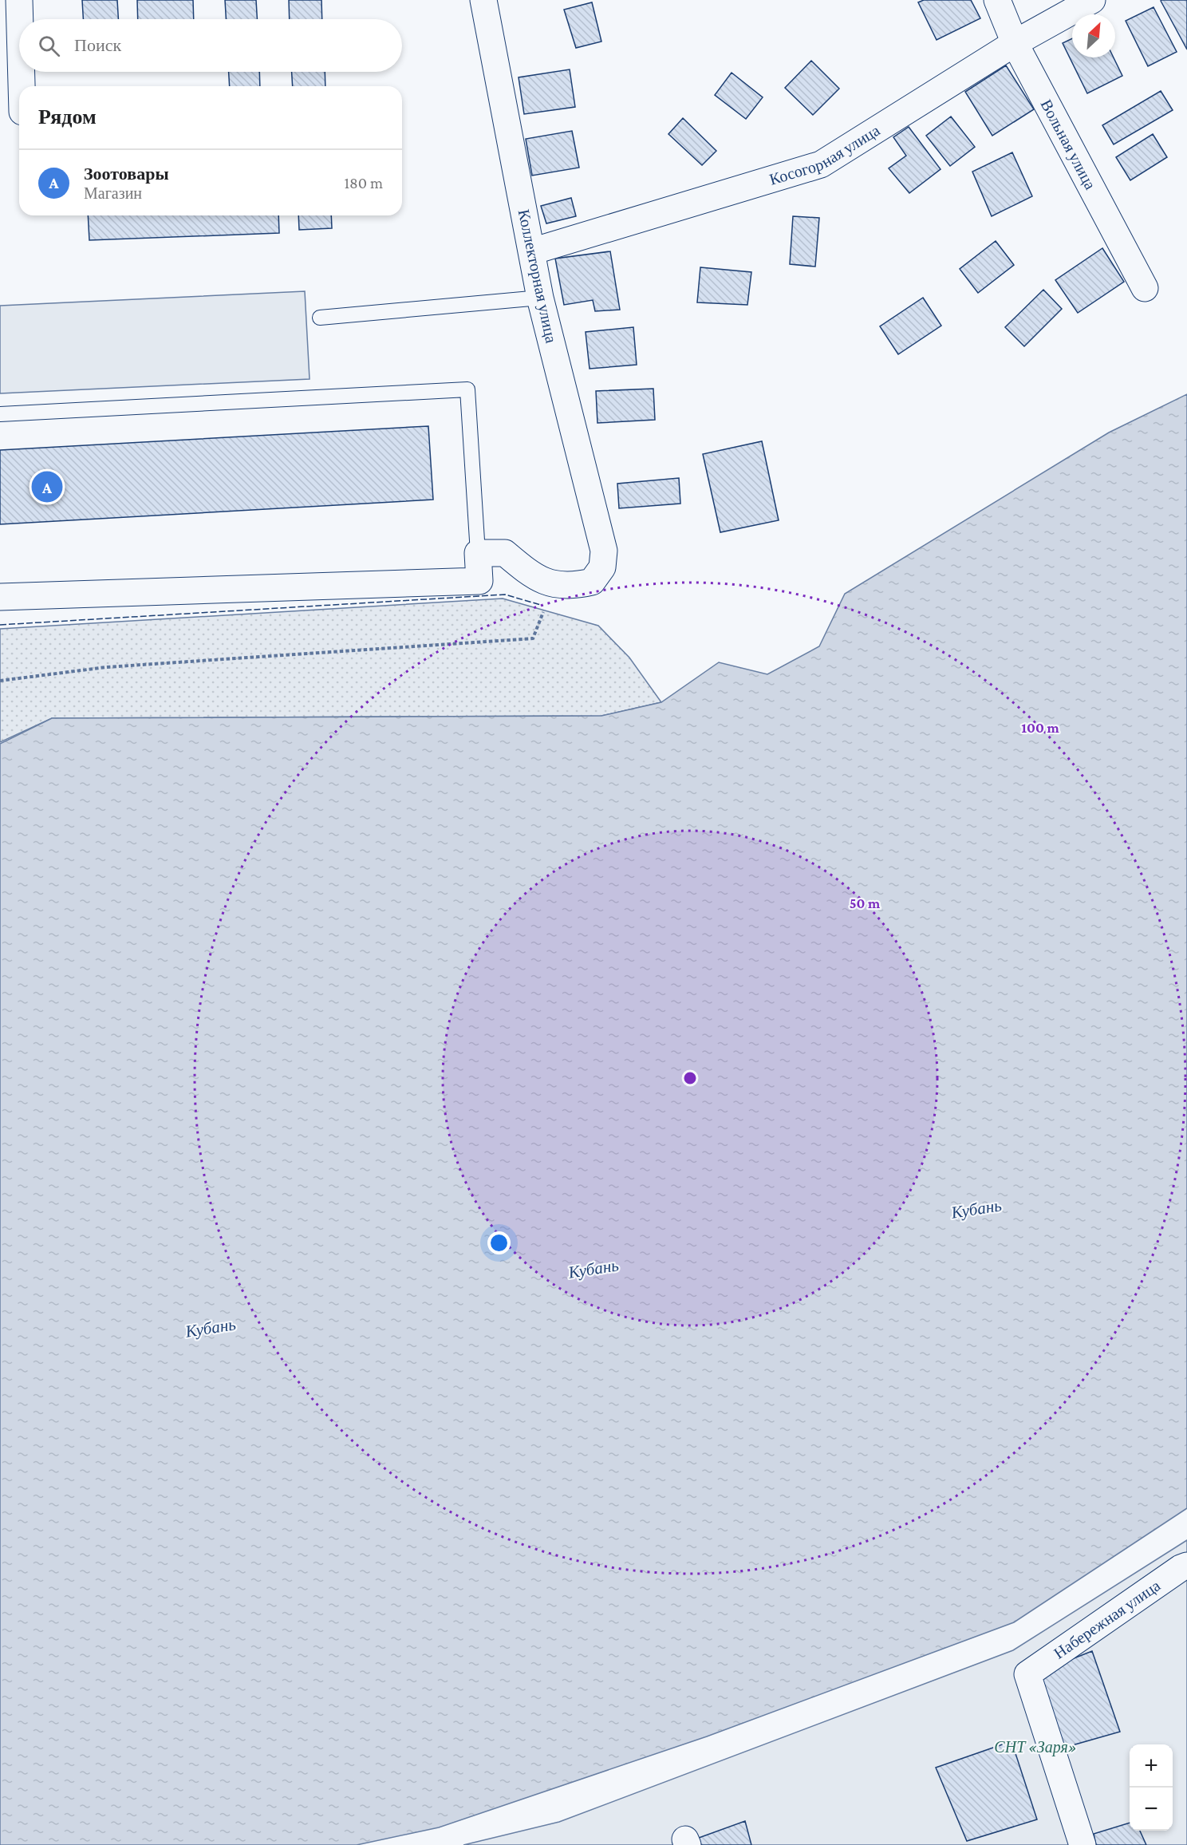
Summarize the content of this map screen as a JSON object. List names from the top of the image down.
{
  "streets": {
    "street": [
      "Вольная улица",
      "Косогорная улица",
      "Коллекторная улица",
      "Набережная улица"
    ]
  },
  "crossings": [
    ["Вольная улица", "Косогорная улица"],
    ["Косогорная улица", "Коллекторная улица"]
  ],
  "water": ["Кубань"],
  "parks": ["СНТ «Заря»"],
  "north": "top right",
  "page": {
    "search": "Поиск",
    "heading": "Рядом",
    "list": [
      {
        "mark": "A",
        "name": "Зоотовары",
        "note": "Магазин",
        "value": "180 m"
      }
    ],
    "pins": "A",
    "map_buttons": ["+", "−"]
  },
  "rings": ["100 m", "50 m"]
}
